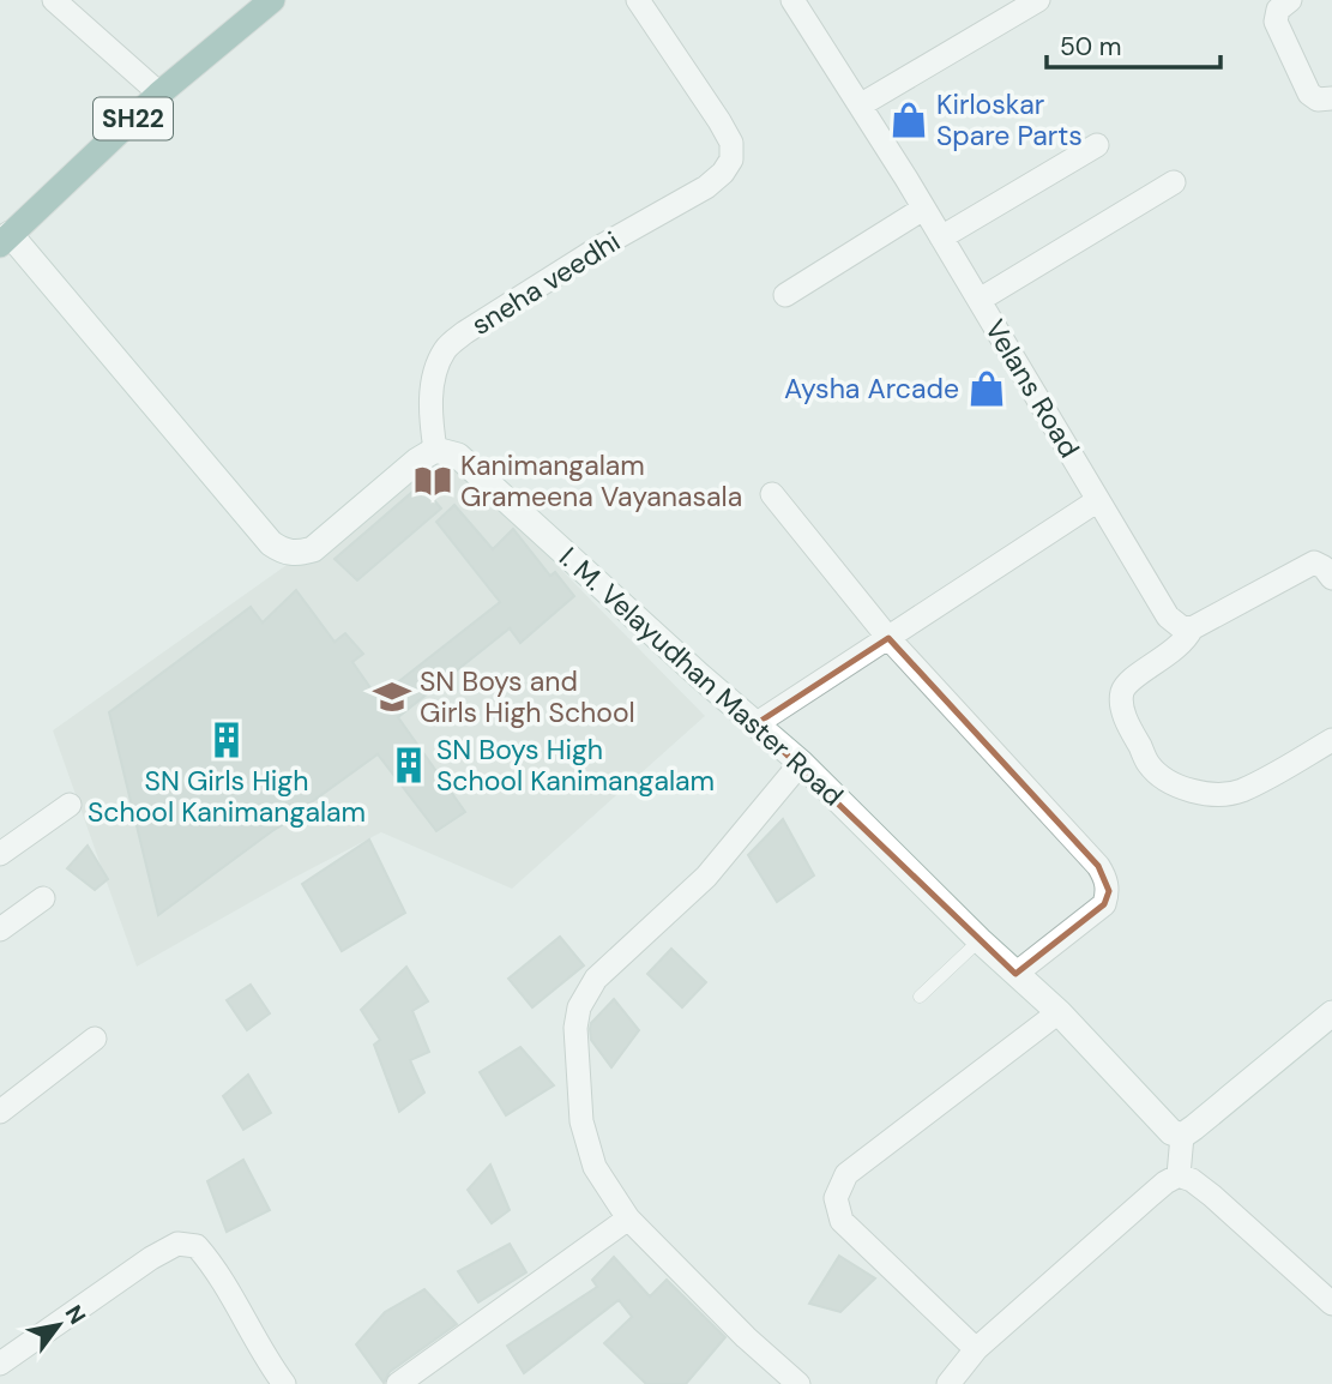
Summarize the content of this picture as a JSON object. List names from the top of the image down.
{
  "streets": {
    "main road": ["SH22"],
    "street": ["sneha veedhi", "Velans Road", "I. M. Velayudhan Master Road"]
  },
  "crossings": [
    ["sneha veedhi", "I. M. Velayudhan Master Road"]
  ],
  "places": {
    "shop": ["Kirloskar Spare Parts", "Aysha Arcade"],
    "library": ["Kanimangalam Grameena Vayanasala"],
    "school or university": ["SN Boys and Girls High School"],
    "building": ["SN Girls High School Kanimangalam", "SN Boys High School Kanimangalam"]
  },
  "scale_bar": "50 m",
  "north": "top right"
}
